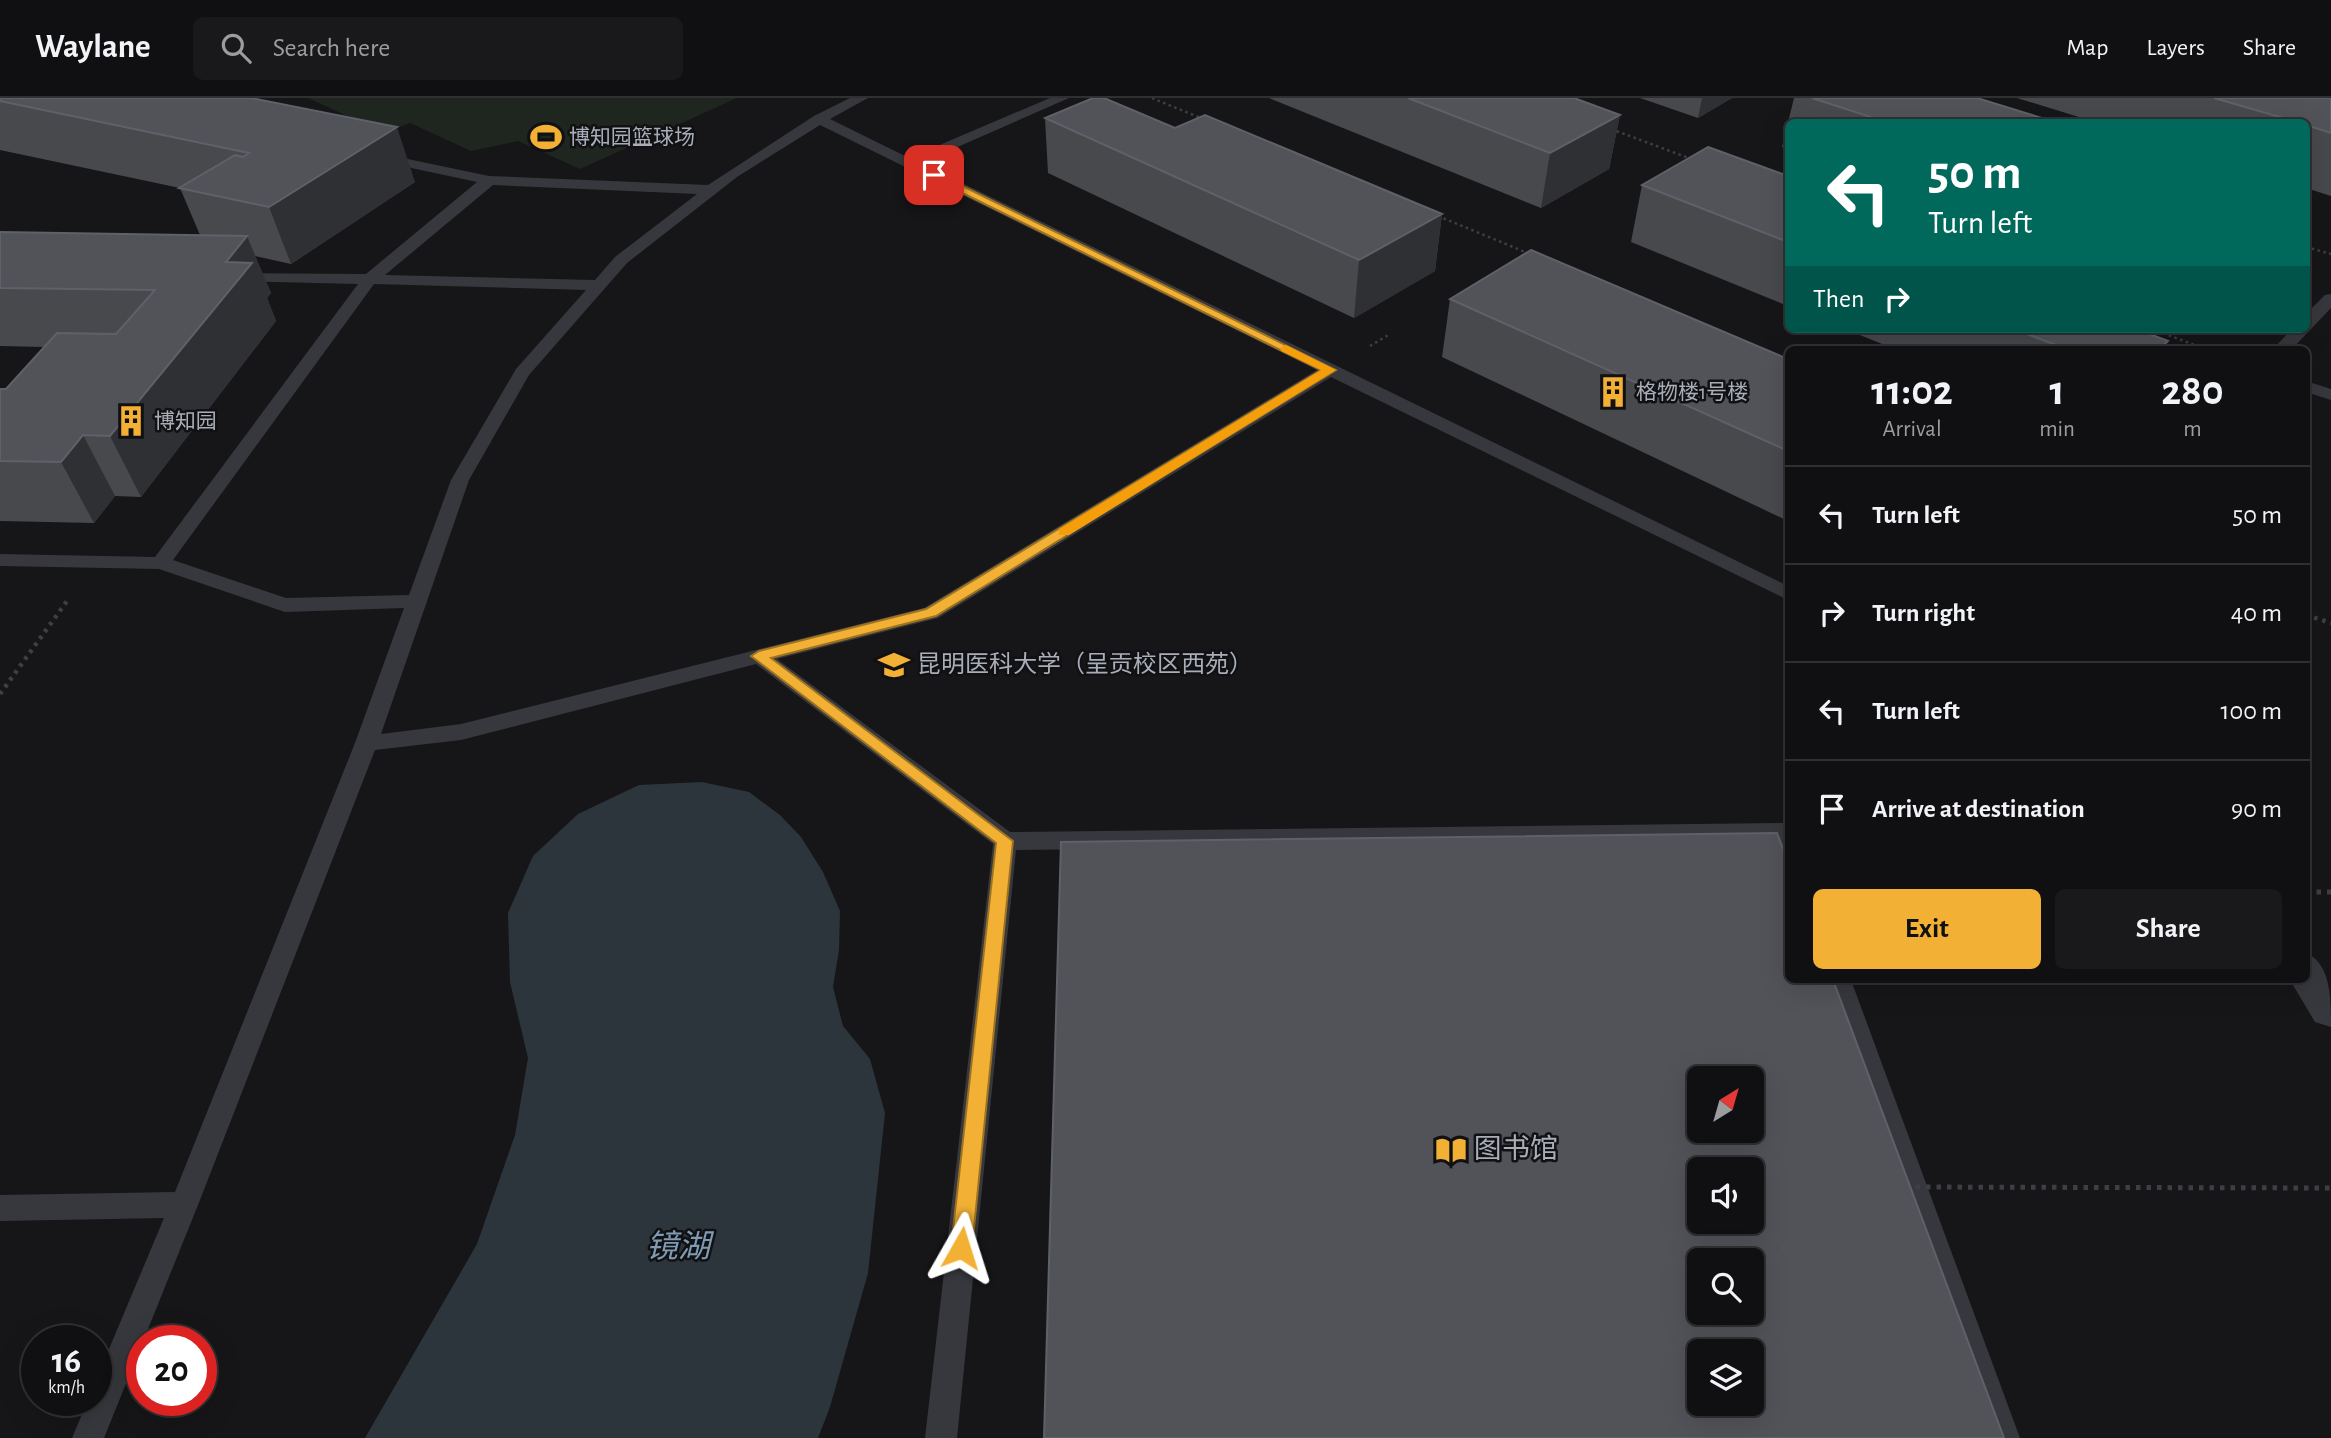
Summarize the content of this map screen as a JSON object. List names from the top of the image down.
{
  "water": ["镜湖"],
  "places": {
    "sports": ["博知园篮球场"],
    "building": ["格物楼1号楼", "博知园"],
    "school or university": ["昆明医科大学（呈贡校区西苑）"],
    "library": ["图书馆"]
  },
  "north": "top right",
  "page": {
    "header": "Waylane",
    "search": "Search here",
    "nav": ["Map", "Layers", "Share"],
    "turn": ["50 m", "Turn left"],
    "then": "Then",
    "eta": [
      "11:02",
      "Arrival",
      "1",
      "min",
      "280",
      "m"
    ],
    "list": [
      {
        "name": "Turn left",
        "value": "50 m"
      },
      {
        "name": "Turn right",
        "value": "40 m"
      },
      {
        "name": "Turn left",
        "value": "100 m"
      },
      {
        "name": "Arrive at destination",
        "value": "90 m"
      }
    ],
    "buttons": ["Exit", "Share"],
    "speed": "16 km/h",
    "limit": "20"
  }
}
